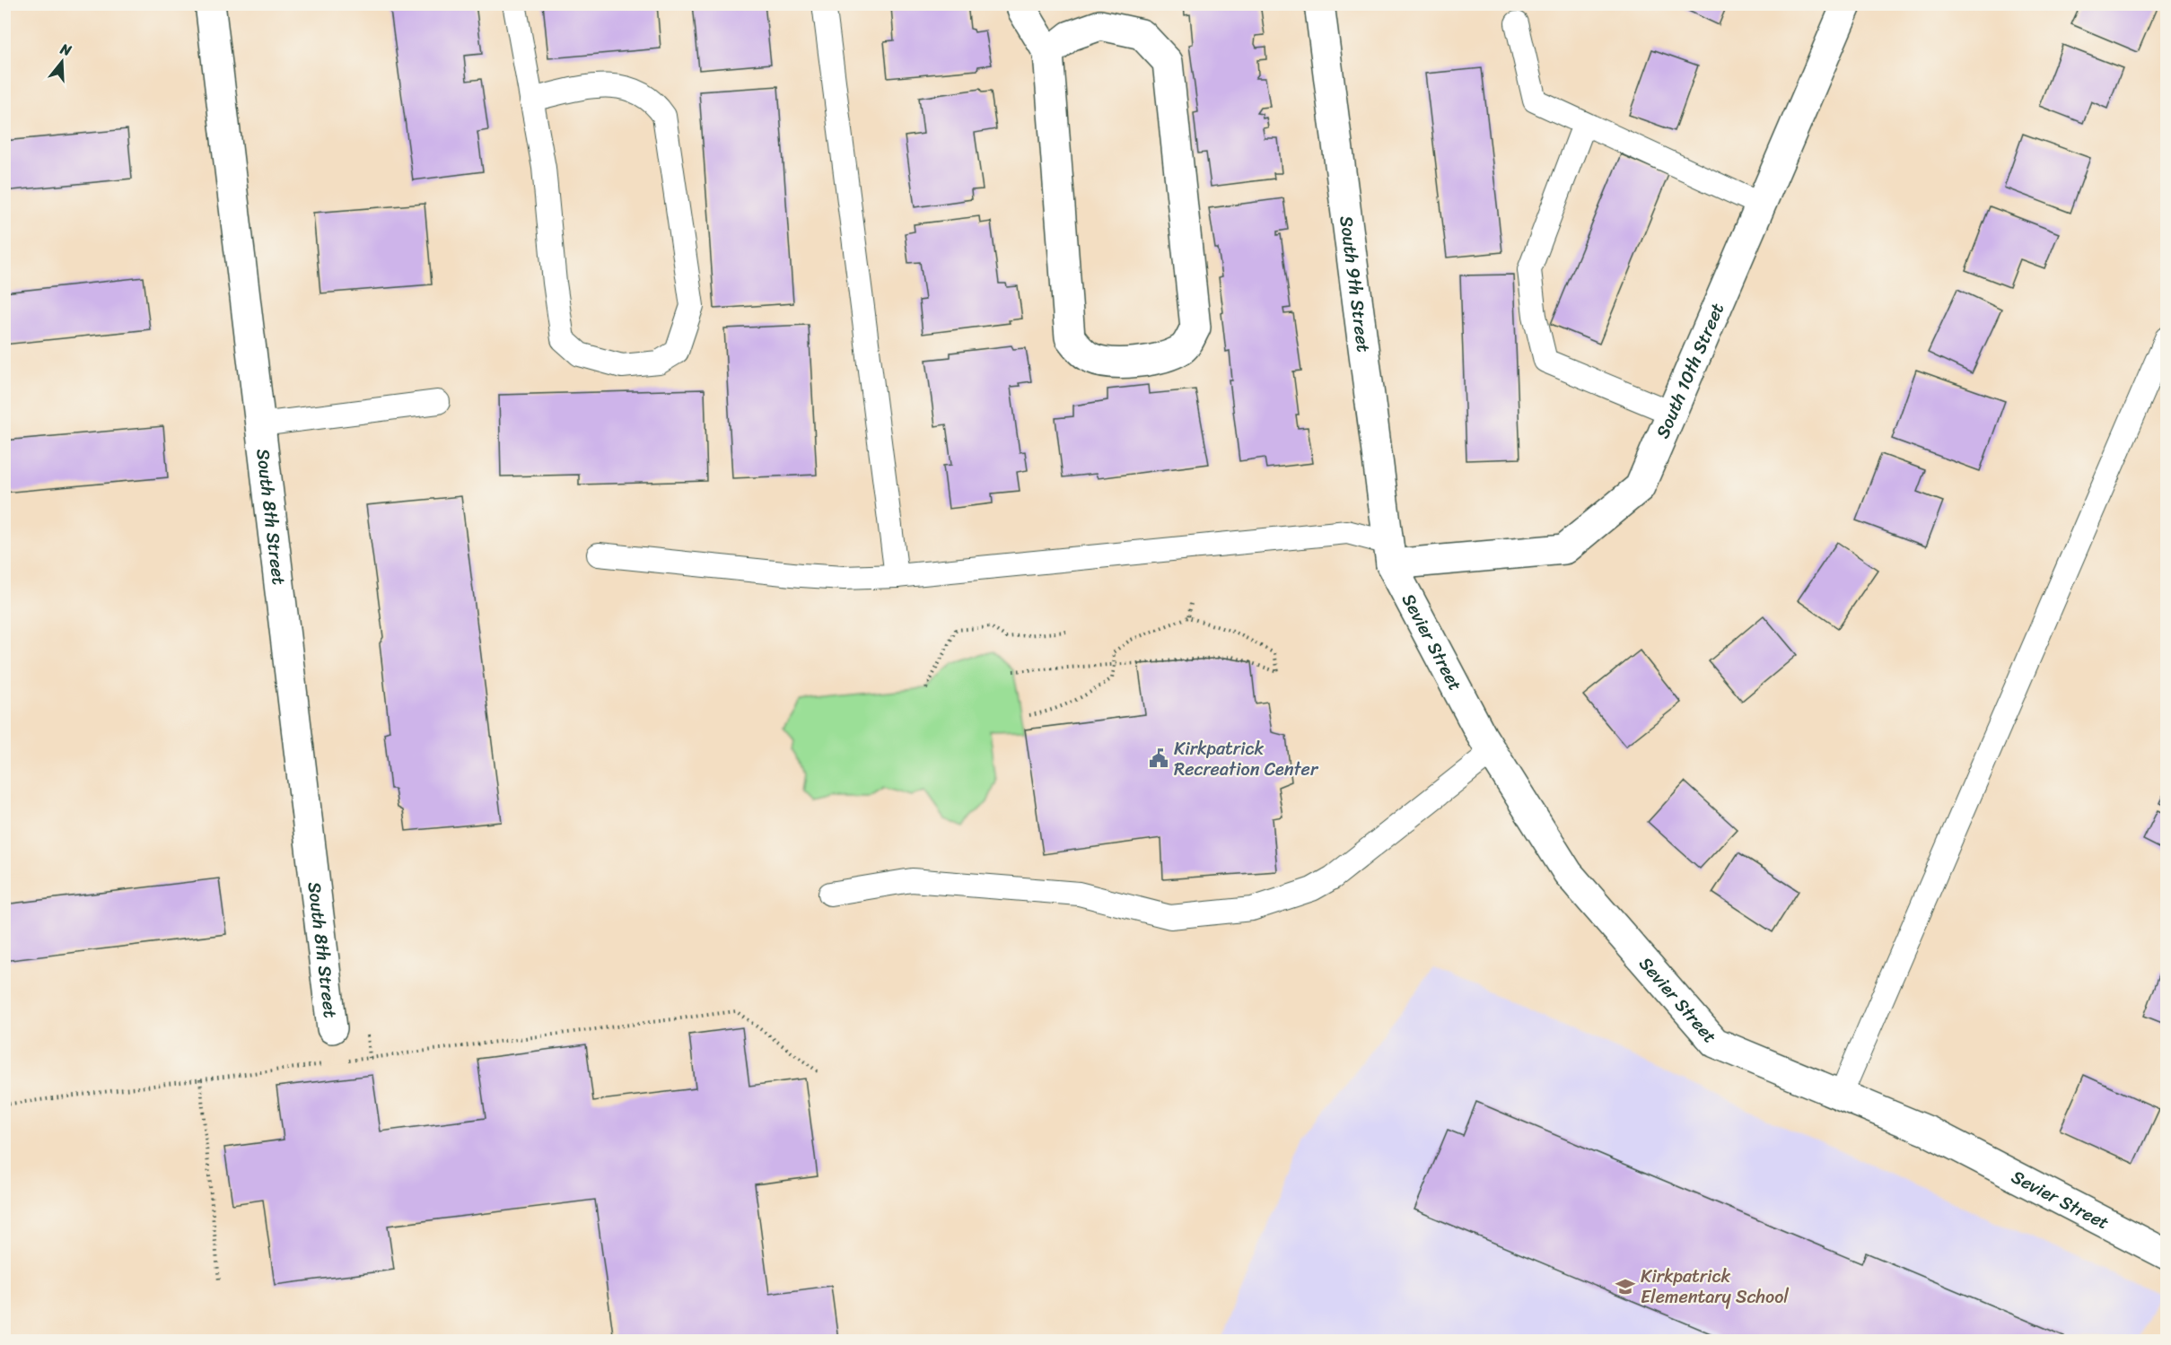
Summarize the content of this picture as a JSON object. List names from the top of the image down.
{
  "streets": {
    "street": [
      "South 9th Street",
      "South 10th Street",
      "South 8th Street",
      "Sevier Street"
    ]
  },
  "crossings": [
    ["South 9th Street", "South 10th Street"],
    ["South 9th Street", "Sevier Street"],
    ["South 10th Street", "Sevier Street"]
  ],
  "places": {
    "public building": ["Kirkpatrick Recreation Center"],
    "school or university": ["Kirkpatrick Elementary School"]
  },
  "north": "top"
}
